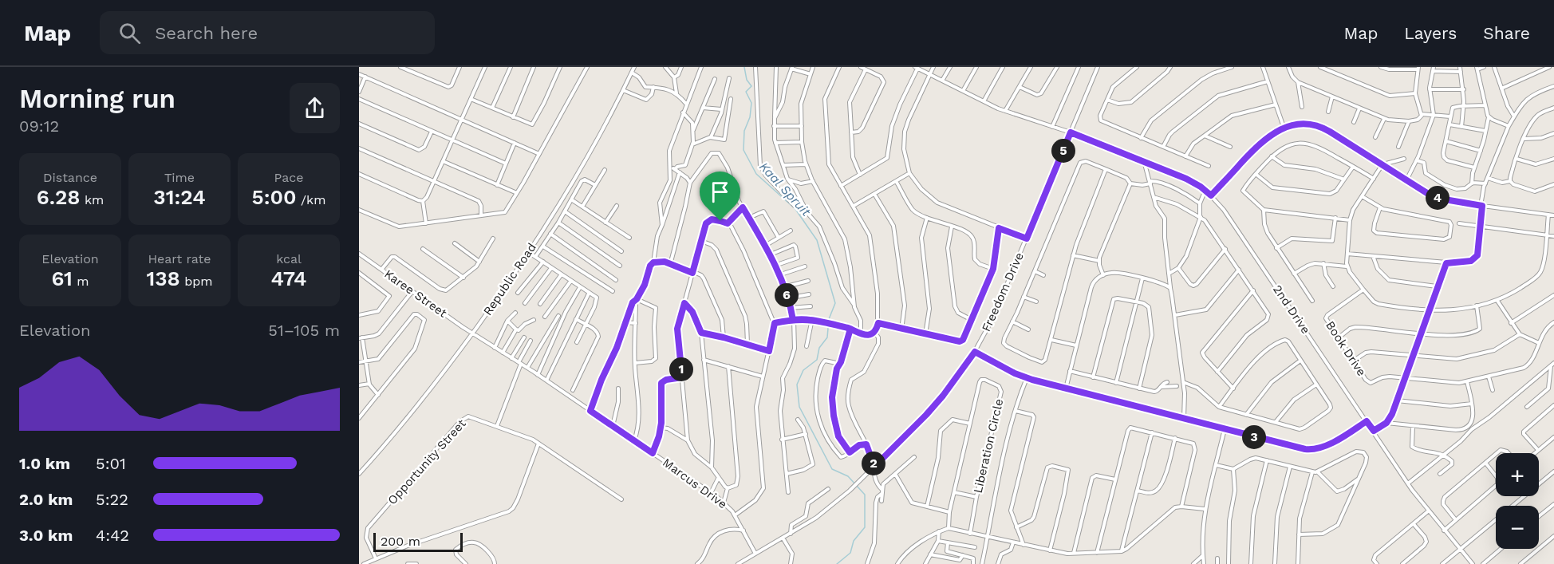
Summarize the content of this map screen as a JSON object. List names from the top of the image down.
{
  "streets": {
    "street": [
      "Republic Road",
      "Freedom Drive",
      "Karee Street",
      "2nd Drive",
      "Book Drive",
      "Liberation Circle",
      "Opportunity Street",
      "Marcus Drive"
    ]
  },
  "crossings": [
    ["Republic Road", "Karee Street"],
    ["Republic Road", "Marcus Drive"],
    ["Freedom Drive", "2nd Drive"],
    ["Freedom Drive", "Marcus Drive"],
    ["Karee Street", "Marcus Drive"]
  ],
  "water": ["Kaal Spruit"],
  "scale_bar": "200 m",
  "page": {
    "header": "Map",
    "search": "Search here",
    "nav": ["Map", "Layers", "Share"],
    "heading": ["Morning run", "09:12"],
    "pins": [
      "5",
      "4",
      "6",
      "1",
      "3",
      "2"
    ],
    "stats": [
      ["Distance", "6.28 km"],
      ["Time", "31:24"],
      ["Pace", "5:00 /km"],
      ["Elevation", "61 m"],
      ["Heart rate", "138 bpm"],
      ["kcal", "474"]
    ],
    "chart": ["Elevation", "51–105 m"],
    "list": [
      {
        "name": "1.0 km",
        "note": "5:01"
      },
      {
        "name": "2.0 km",
        "note": "5:22"
      },
      {
        "name": "3.0 km",
        "note": "4:42"
      }
    ],
    "map_buttons": ["+", "−"],
    "scale": "200 m"
  }
}
